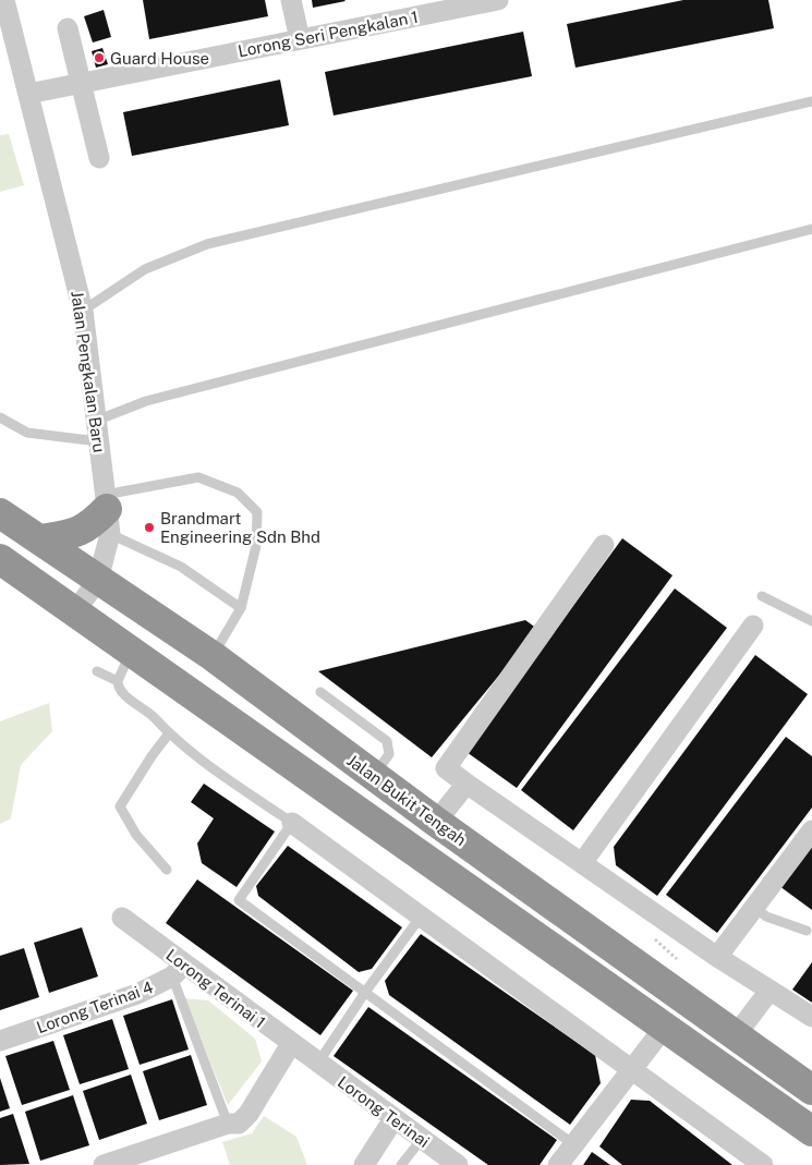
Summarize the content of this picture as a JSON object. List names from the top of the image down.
{
  "streets": {
    "highway": ["Jalan Bukit Tengah"],
    "street": [
      "Lorong Seri Pengkalan 1",
      "Jalan Pengkalan Baru",
      "Lorong Terinai 1",
      "Lorong Terinai 4",
      "Lorong Terinai"
    ]
  },
  "crossings": [
    ["Lorong Seri Pengkalan 1", "Jalan Pengkalan Baru"],
    ["Jalan Pengkalan Baru", "Jalan Bukit Tengah"],
    ["Lorong Terinai 1", "Lorong Terinai 4"],
    ["Lorong Terinai 1", "Lorong Terinai"]
  ],
  "places": ["Guard House", "Brandmart Engineering Sdn Bhd"]
}
